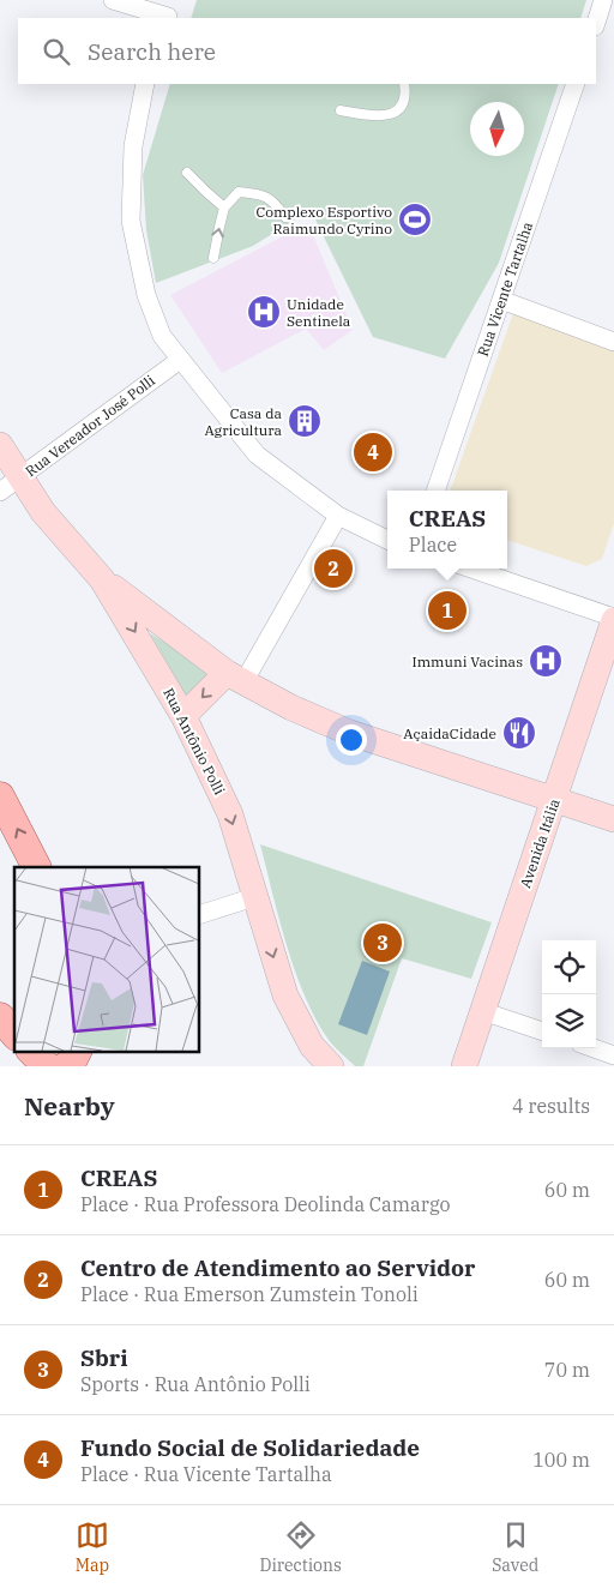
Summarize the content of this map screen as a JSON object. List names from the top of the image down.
{
  "streets": {
    "main road": ["Rua Antônio Polli", "Avenida Itália"],
    "street": ["Rua Vicente Tartalha", "Rua Vereador José Polli"]
  },
  "crossings": [
    ["Rua Vereador José Polli", "Rua Antônio Polli"]
  ],
  "one_way": ["Rua Antônio Polli"],
  "places": {
    "sports": ["Complexo Esportivo Raimundo Cyrino"],
    "hospital": ["Unidade Sentinela", "Immuni Vacinas"],
    "building": ["Casa da Agricultura"],
    "restaurant": ["AçaidaCidade"]
  },
  "north": "bottom",
  "page": {
    "search": "Search here",
    "pins": [
      "4",
      "2",
      "1",
      "3"
    ],
    "popup": ["CREAS", "Place"],
    "heading": ["Nearby", "4 results"],
    "list": [
      {
        "mark": "1",
        "name": "CREAS",
        "note": "Place · Rua Professora Deolinda Camargo",
        "value": "60 m"
      },
      {
        "mark": "2",
        "name": "Centro de Atendimento ao Servidor",
        "note": "Place · Rua Emerson Zumstein Tonoli",
        "value": "60 m"
      },
      {
        "mark": "3",
        "name": "Sbri",
        "note": "Sports · Rua Antônio Polli",
        "value": "70 m"
      },
      {
        "mark": "4",
        "name": "Fundo Social de Solidariedade",
        "note": "Place · Rua Vicente Tartalha",
        "value": "100 m"
      }
    ],
    "nav": ["Map", "Directions", "Saved"]
  }
}
